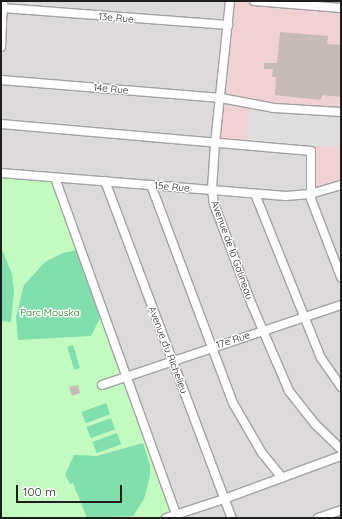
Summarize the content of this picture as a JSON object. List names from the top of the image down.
{
  "streets": {
    "street": [
      "13e Rue",
      "14e Rue",
      "15e Rue",
      "Avenue de la Gatineau",
      "17e Rue",
      "Avenue du Richelieu"
    ]
  },
  "crossings": [
    ["13e Rue", "Avenue de la Gatineau"],
    ["14e Rue", "Avenue de la Gatineau"],
    ["15e Rue", "Avenue de la Gatineau"],
    ["15e Rue", "Avenue du Richelieu"],
    ["Avenue de la Gatineau", "17e Rue"],
    ["17e Rue", "Avenue du Richelieu"]
  ],
  "parks": ["Parc Mouska"],
  "scale_bar": "100 m"
}
